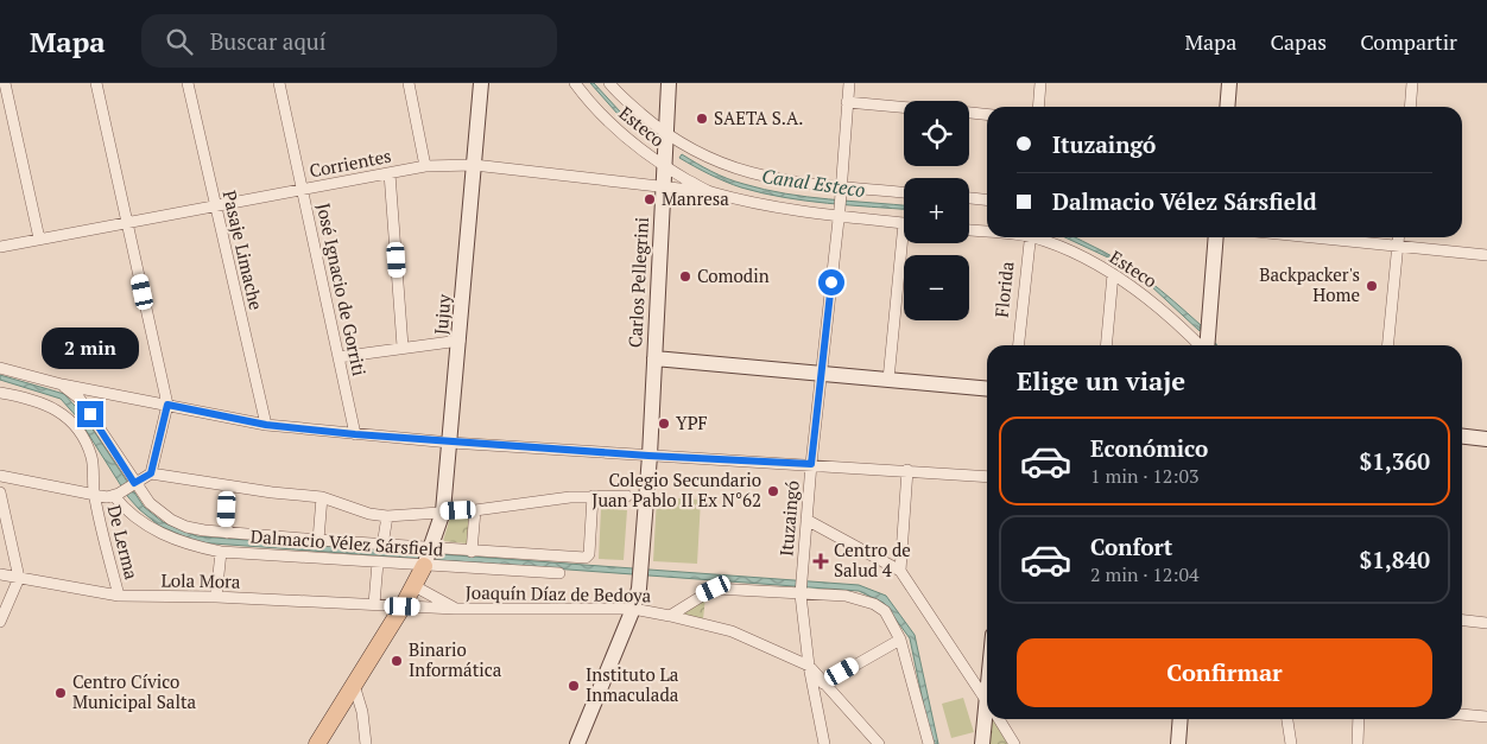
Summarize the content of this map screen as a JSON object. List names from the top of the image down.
{
  "streets": {
    "main road": ["Carlos Pellegrini", "Jujuy"],
    "street": [
      "Esteco",
      "Corrientes",
      "Pasaje Limache",
      "José Ignacio de Gorriti",
      "Florida",
      "Ituzaingó",
      "De Lerma",
      "Dalmacio Vélez Sársfield",
      "Lola Mora",
      "Joaquín Díaz de Bedoya"
    ]
  },
  "crossings": [
    ["Esteco", "Corrientes"],
    ["Esteco", "Carlos Pellegrini"],
    ["Corrientes", "Pasaje Limache"],
    ["Corrientes", "Carlos Pellegrini"],
    ["Corrientes", "José Ignacio de Gorriti"],
    ["Corrientes", "Jujuy"],
    ["Corrientes", "Ituzaingó"],
    ["Carlos Pellegrini", "Joaquín Díaz de Bedoya"],
    ["Jujuy", "Dalmacio Vélez Sársfield"],
    ["Ituzaingó", "Joaquín Díaz de Bedoya"],
    ["De Lerma", "Lola Mora"],
    ["Lola Mora", "Joaquín Díaz de Bedoya"]
  ],
  "water": ["Canal Esteco"],
  "places": {
    "other": [
      "SAETA S.A.",
      "Manresa",
      "Comodin",
      "Backpacker's Home",
      "YPF",
      "Colegio Secundario Juan Pablo II Ex N°62",
      "Binario Informática",
      "Instituto La Inmaculada",
      "Centro Cívico Municipal Salta"
    ],
    "health": ["Centro de Salud 4"]
  },
  "page": {
    "header": "Mapa",
    "search": "Buscar aquí",
    "nav": ["Mapa", "Capas", "Compartir"],
    "map_buttons": ["+", "−"],
    "banner": ["Ituzaingó", "Dalmacio Vélez Sársfield"],
    "bubble": "2 min",
    "heading": "Elige un viaje",
    "list": [
      {
        "name": "Económico",
        "note": "1 min · 12:03",
        "value": "$1,360"
      },
      {
        "name": "Confort",
        "note": "2 min · 12:04",
        "value": "$1,840"
      }
    ],
    "buttons": "Confirmar"
  }
}
